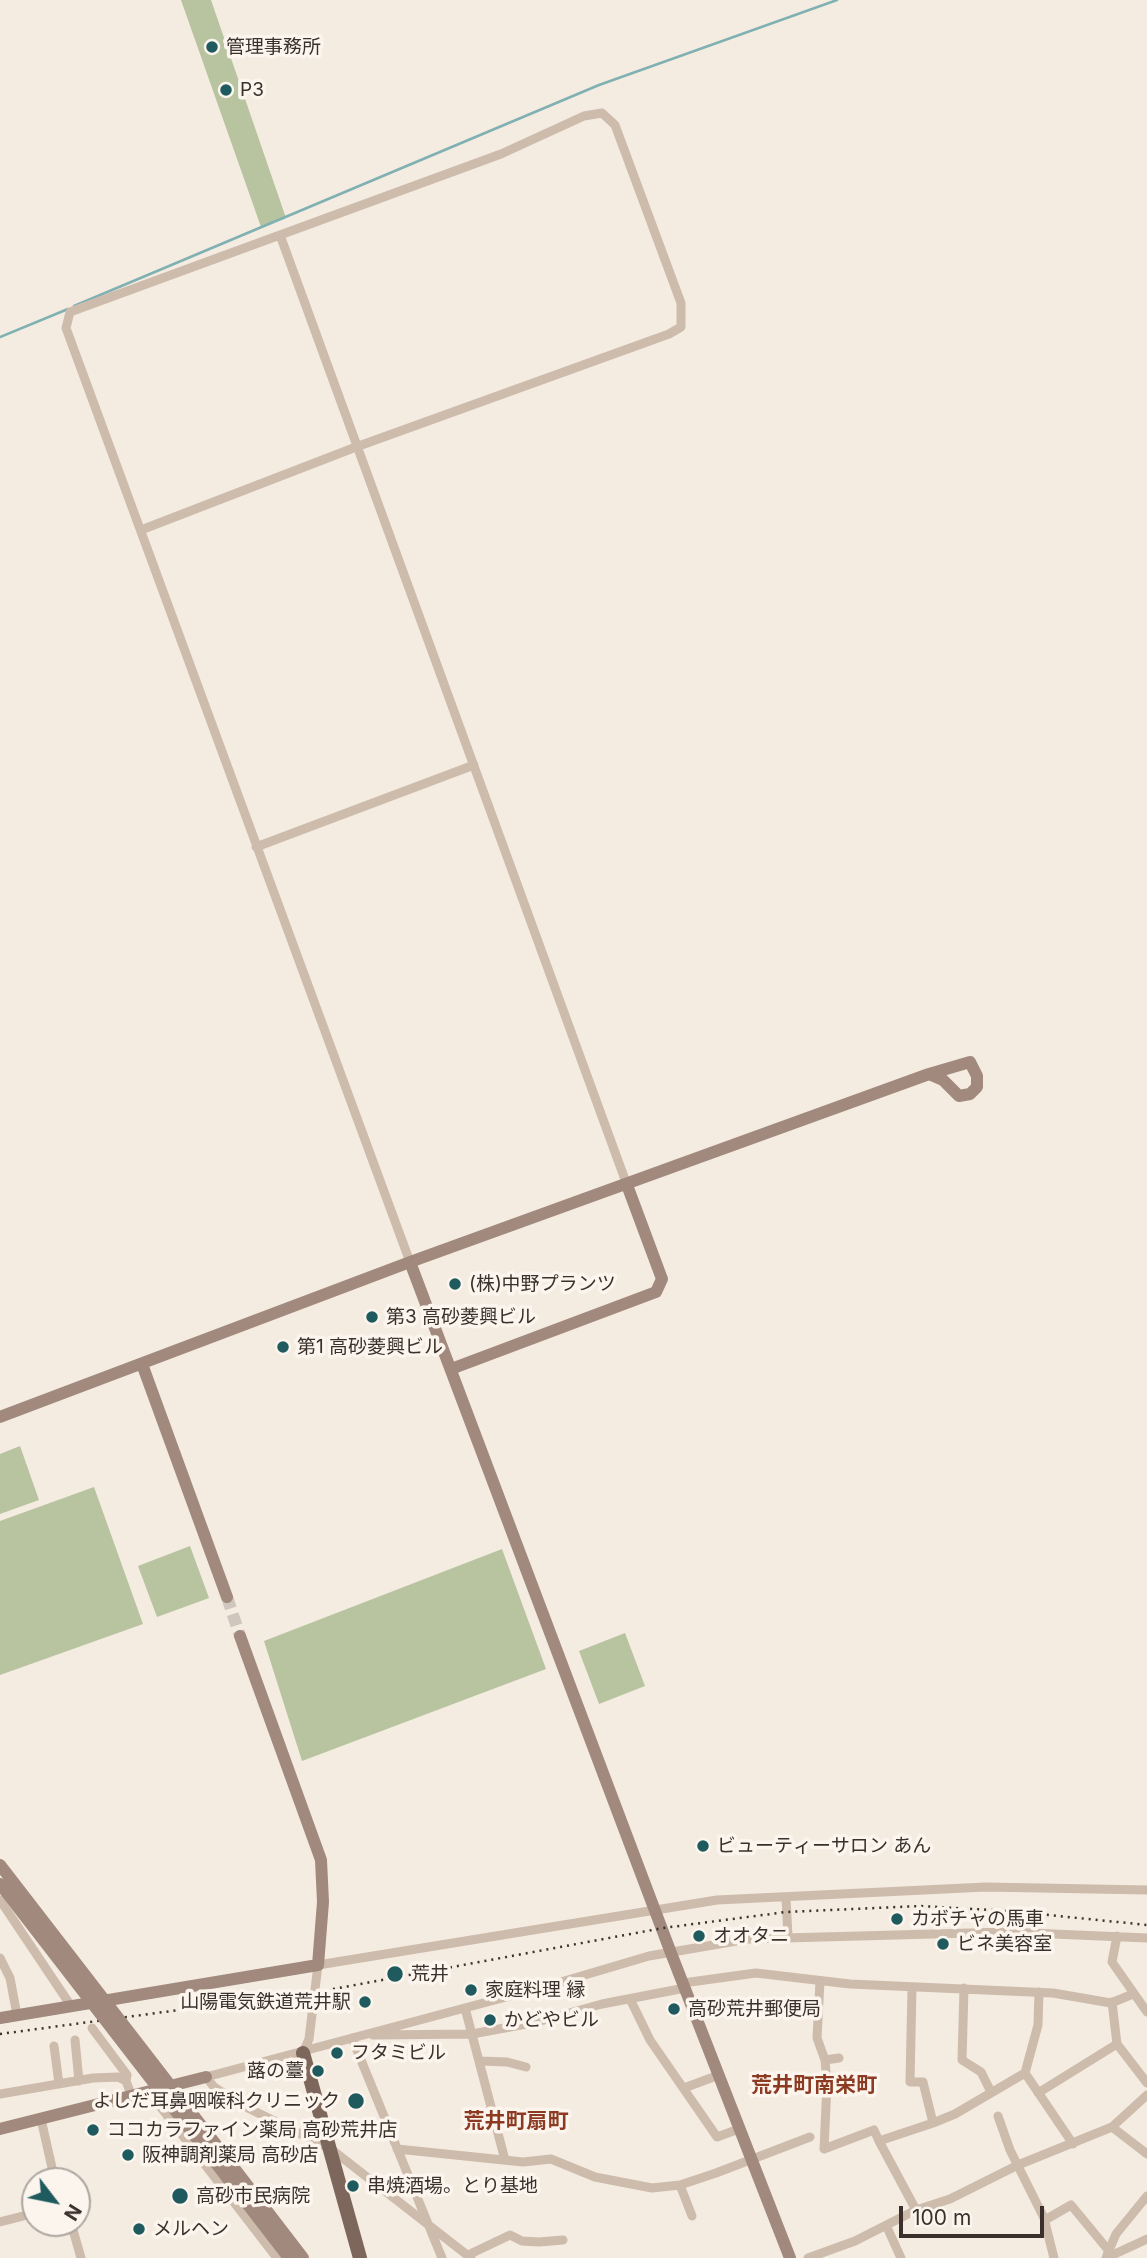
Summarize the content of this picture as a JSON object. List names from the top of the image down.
{
  "districts": ["荒井町南栄町", "荒井町扇町"],
  "places": [
    "管理事務所",
    "P3",
    "(株)中野プランツ",
    "第3 高砂菱興ビル",
    "第1 高砂菱興ビル",
    "ビューティーサロン あん",
    "カボチャの馬車",
    "オオタニ",
    "ビネ美容室",
    "荒井",
    "家庭料理 縁",
    "山陽電気鉄道荒井駅",
    "高砂荒井郵便局",
    "かどやビル",
    "フタミビル",
    "蕗の薹",
    "よしだ耳鼻咽喉科クリニック",
    "ココカラファイン薬局 高砂荒井店",
    "阪神調剤薬局 高砂店",
    "串焼酒場。とり基地",
    "高砂市民病院",
    "メルヘン"
  ],
  "scale_bar": "100 m",
  "north": "bottom right"
}
